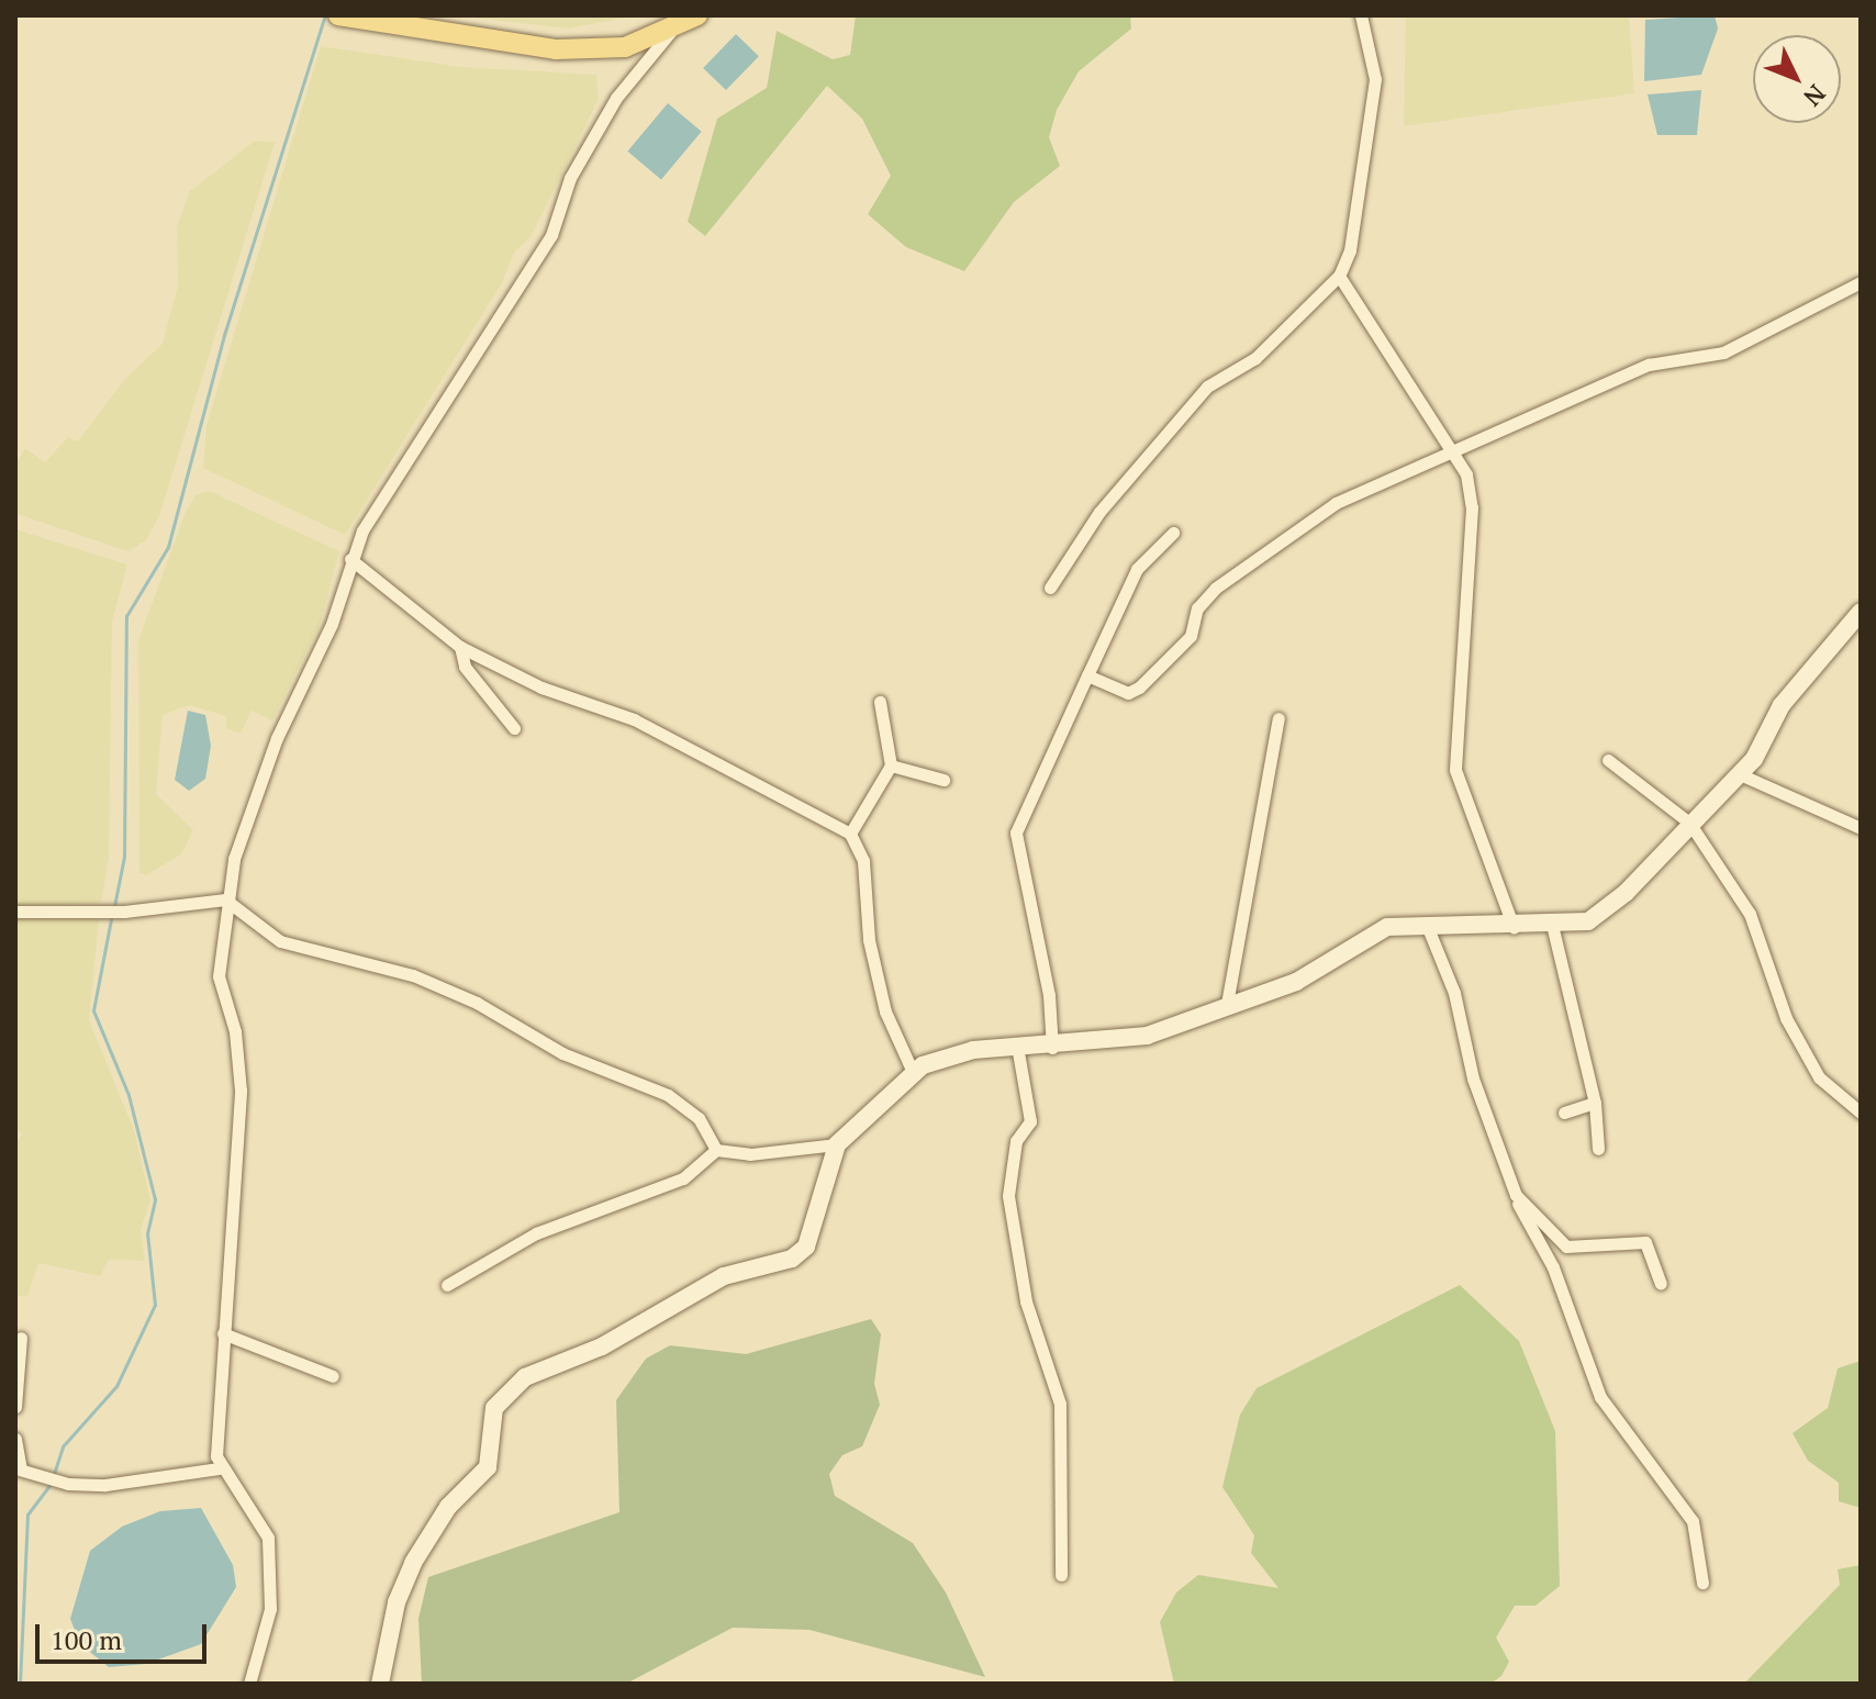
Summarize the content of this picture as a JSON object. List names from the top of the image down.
{
  "scale_bar": "100 m",
  "north": "bottom right"
}
